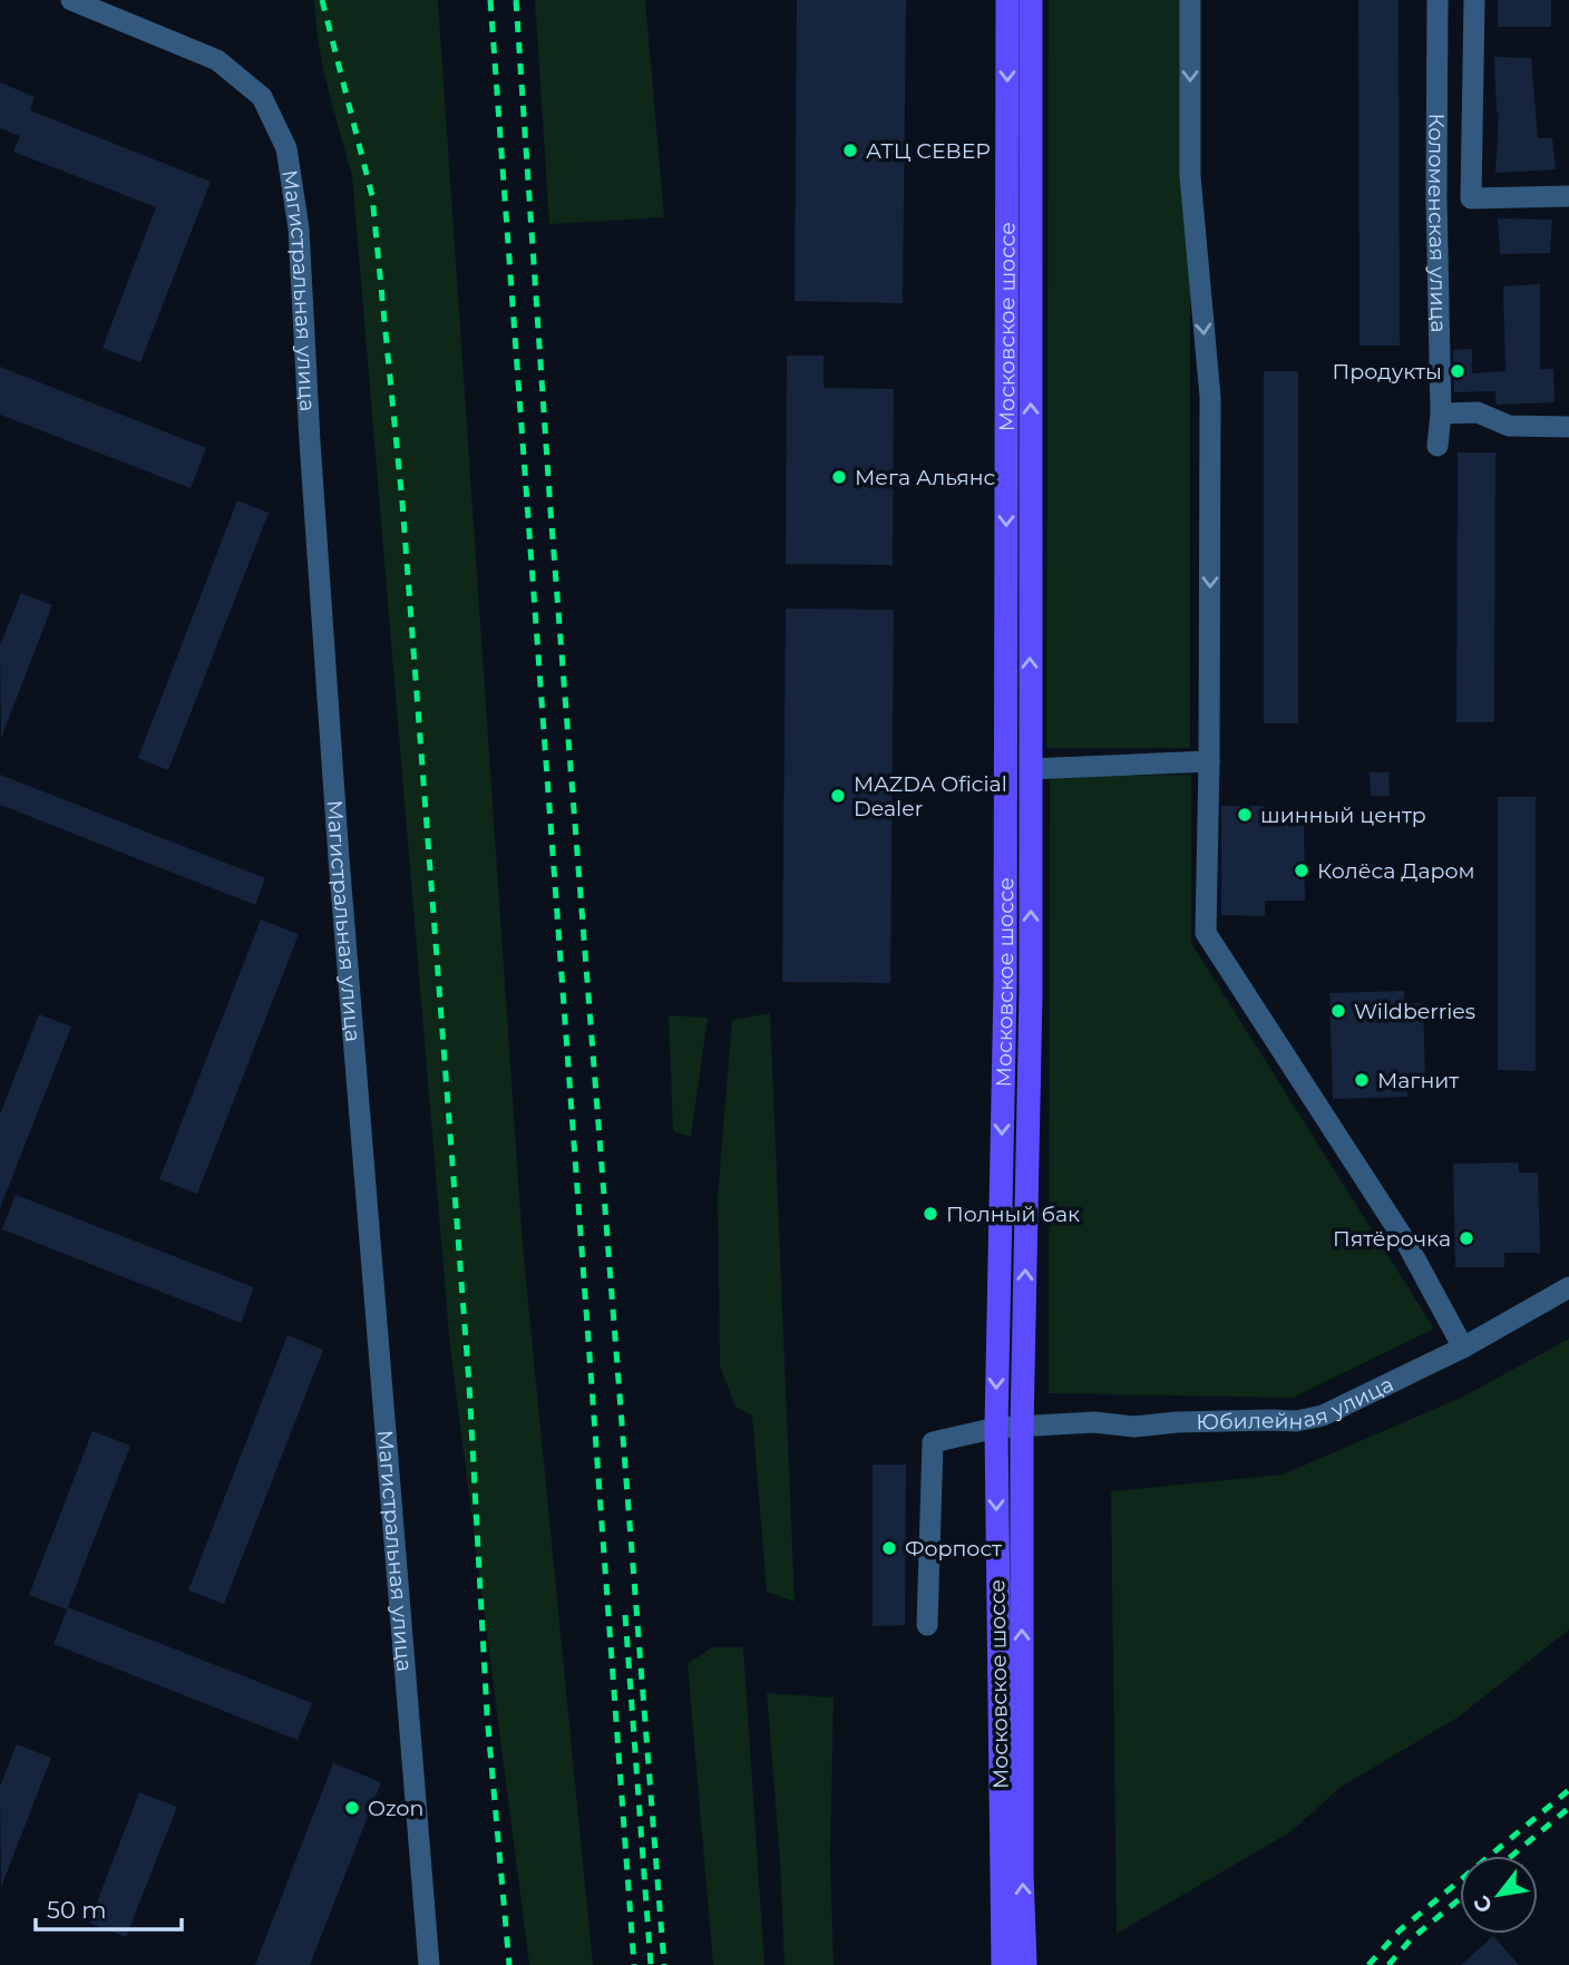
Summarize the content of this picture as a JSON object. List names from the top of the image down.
{
  "streets": {
    "main road": ["Московское шоссе"],
    "street": ["Коломенская улица", "Магистральная улица", "Юбилейная улица"]
  },
  "crossings": [
    ["Московское шоссе", "Юбилейная улица"]
  ],
  "places": [
    "АТЦ СЕВЕР",
    "Продукты",
    "Мега Альянс",
    "MAZDA Oficial Dealer",
    "шинный центр",
    "Колёса Даром",
    "Wildberries",
    "Магнит",
    "Полный бак",
    "Пятёрочка",
    "Форпост",
    "Ozon"
  ],
  "scale_bar": "50 m",
  "north": "bottom left"
}
